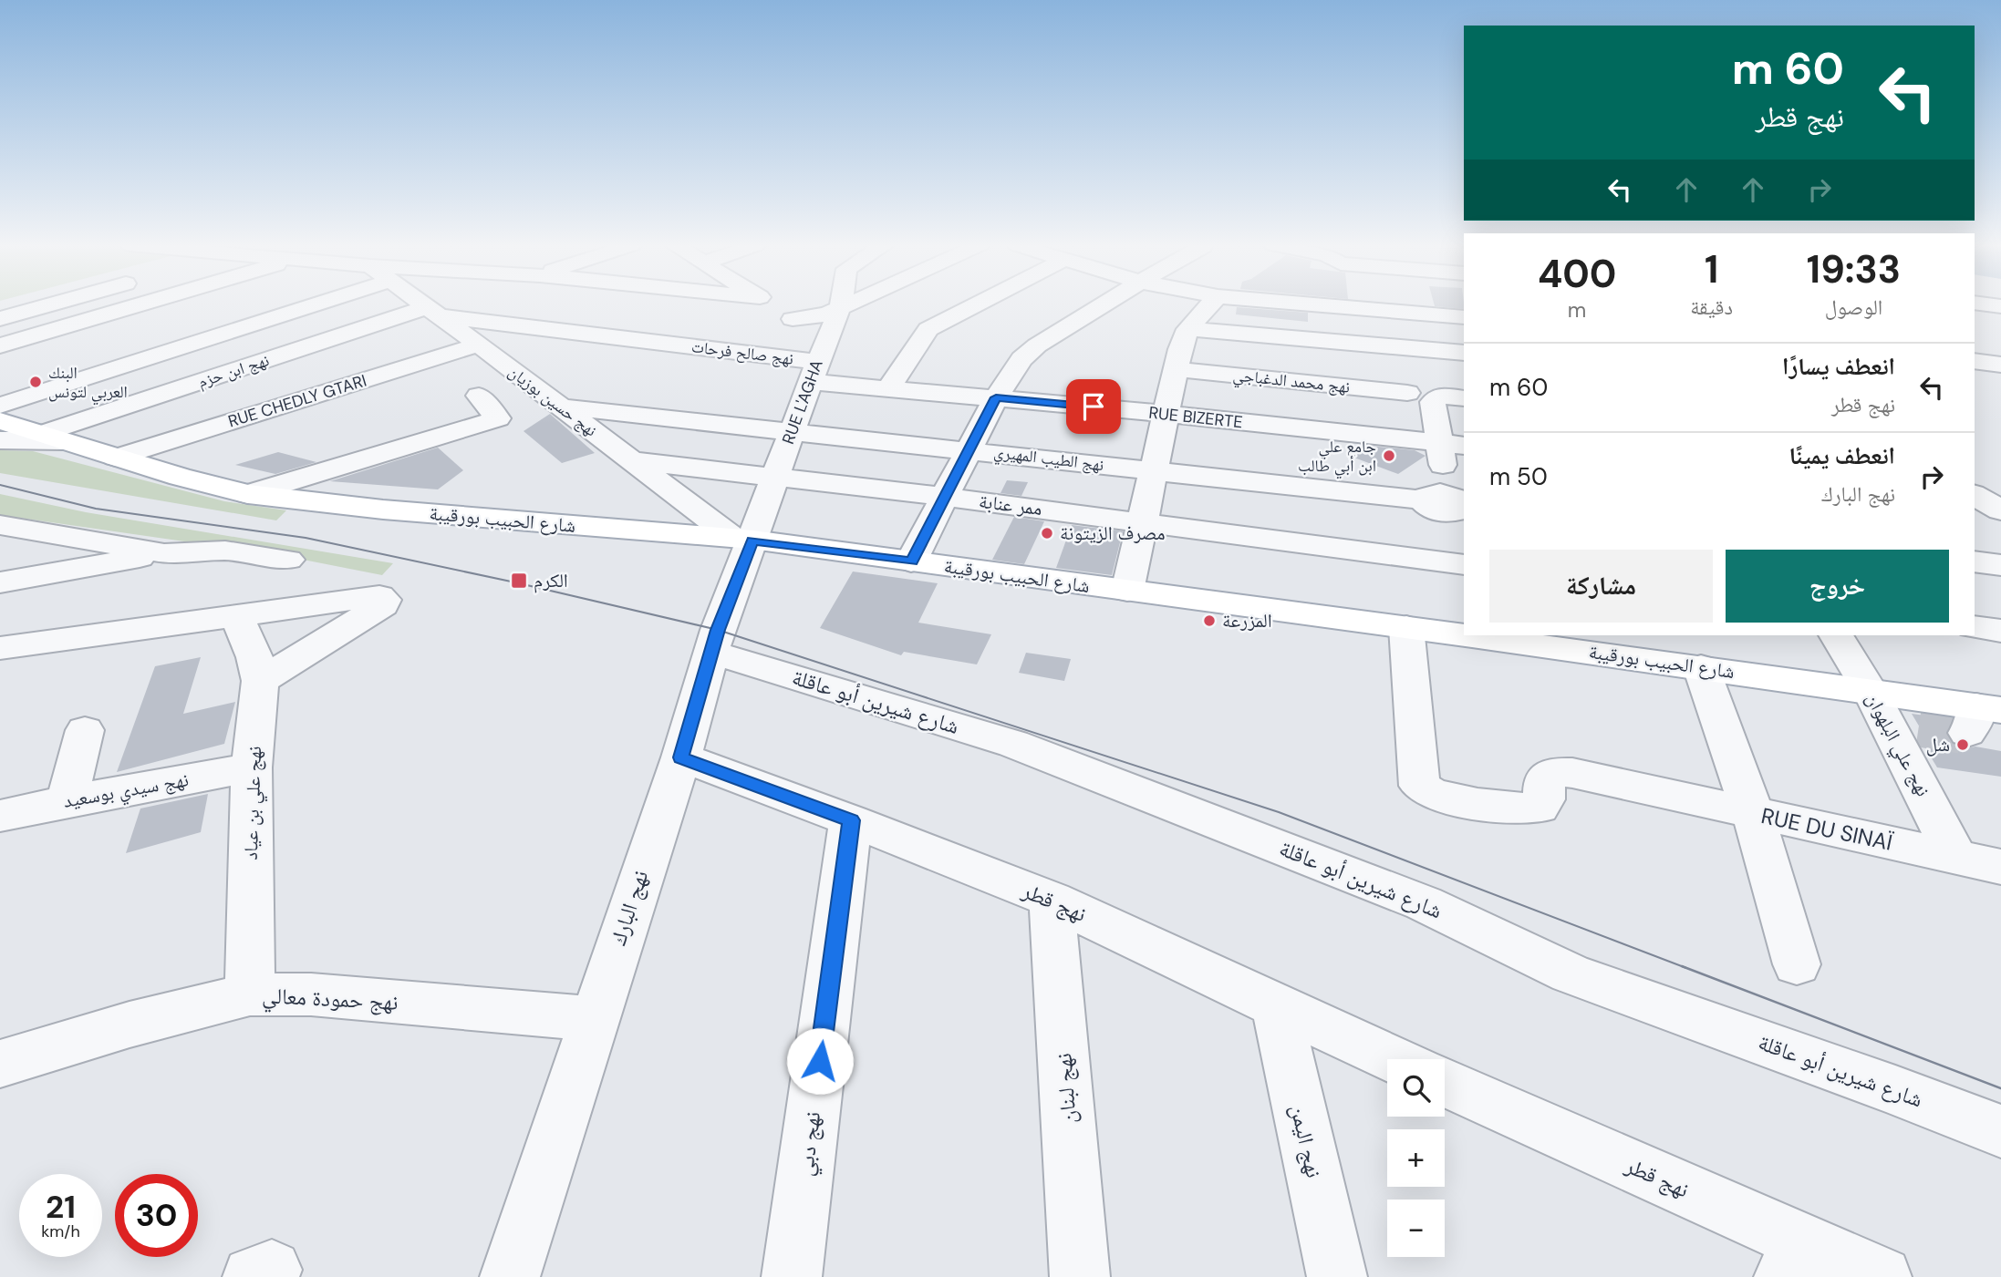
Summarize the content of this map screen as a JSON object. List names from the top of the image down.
{
  "streets": {
    "main road": ["شارع الحبيب بورقيبة"],
    "street": [
      "نهج صالح فرحات",
      "نهج ابن حزم",
      "نهج محمد الدغباجي",
      "RUE CHEDLY GTARI",
      "نهج حسين بوزيان",
      "RUE L'AGHA",
      "RUE BIZERTE",
      "نهج الطيب المهيري",
      "ممر عنابة",
      "شارع شيرين أبو عاقلة",
      "نهج علي البلهوان",
      "نهج سيدي بوسعيد",
      "نهج علي بن عياد",
      "RUE DU SINAÏ",
      "نهج قطر",
      "نهج البارك",
      "نهج حمودة معالي",
      "نهج لبنان",
      "نهج اليمن",
      "نهج دبي"
    ]
  },
  "crossings": [
    ["نهج صالح فرحات", "نهج ابن حزم"],
    ["نهج صالح فرحات", "نهج حسين بوزيان"],
    ["نهج صالح فرحات", "RUE L'AGHA"],
    ["نهج صالح فرحات", "RUE BIZERTE"],
    ["نهج ابن حزم", "نهج حسين بوزيان"],
    ["نهج ابن حزم", "شارع الحبيب بورقيبة"],
    ["RUE CHEDLY GTARI", "نهج حسين بوزيان"],
    ["RUE CHEDLY GTARI", "شارع الحبيب بورقيبة"],
    ["نهج حسين بوزيان", "RUE L'AGHA"],
    ["نهج حسين بوزيان", "نهج الطيب المهيري"],
    ["نهج حسين بوزيان", "ممر عنابة"],
    ["نهج حسين بوزيان", "شارع الحبيب بورقيبة"],
    ["نهج حسين بوزيان", "نهج البارك"],
    ["RUE L'AGHA", "RUE BIZERTE"],
    ["RUE L'AGHA", "نهج الطيب المهيري"],
    ["RUE L'AGHA", "ممر عنابة"],
    ["RUE L'AGHA", "شارع الحبيب بورقيبة"],
    ["RUE L'AGHA", "نهج البارك"],
    ["شارع الحبيب بورقيبة", "نهج علي البلهوان"],
    ["شارع الحبيب بورقيبة", "RUE DU SINAÏ"],
    ["شارع الحبيب بورقيبة", "نهج البارك"],
    ["شارع شيرين أبو عاقلة", "نهج البارك"],
    ["نهج علي البلهوان", "RUE DU SINAÏ"],
    ["نهج سيدي بوسعيد", "نهج علي بن عياد"],
    ["نهج علي بن عياد", "نهج حمودة معالي"],
    ["نهج قطر", "نهج البارك"],
    ["نهج قطر", "نهج لبنان"],
    ["نهج قطر", "نهج اليمن"],
    ["نهج قطر", "نهج دبي"],
    ["نهج البارك", "نهج حمودة معالي"]
  ],
  "places": {
    "other": [
      "البنك العربي لتونس",
      "جامع علي ابن أبي طالب",
      "مصرف الزيتونة",
      "المزرعة",
      "شل"
    ],
    "transit": ["الكرم"]
  },
  "page": {
    "turn": ["60 m", "نهج قطر"],
    "eta": [
      "19:33",
      "الوصول",
      "1",
      "دقيقة",
      "400",
      "m"
    ],
    "list": [
      {
        "name": "انعطف يسارًا",
        "note": "نهج قطر",
        "value": "60 m"
      },
      {
        "name": "انعطف يمينًا",
        "note": "نهج البارك",
        "value": "50 m"
      }
    ],
    "buttons": ["خروج", "مشاركة"],
    "map_buttons": ["+", "−"],
    "speed": "21 km/h",
    "limit": "30"
  }
}
